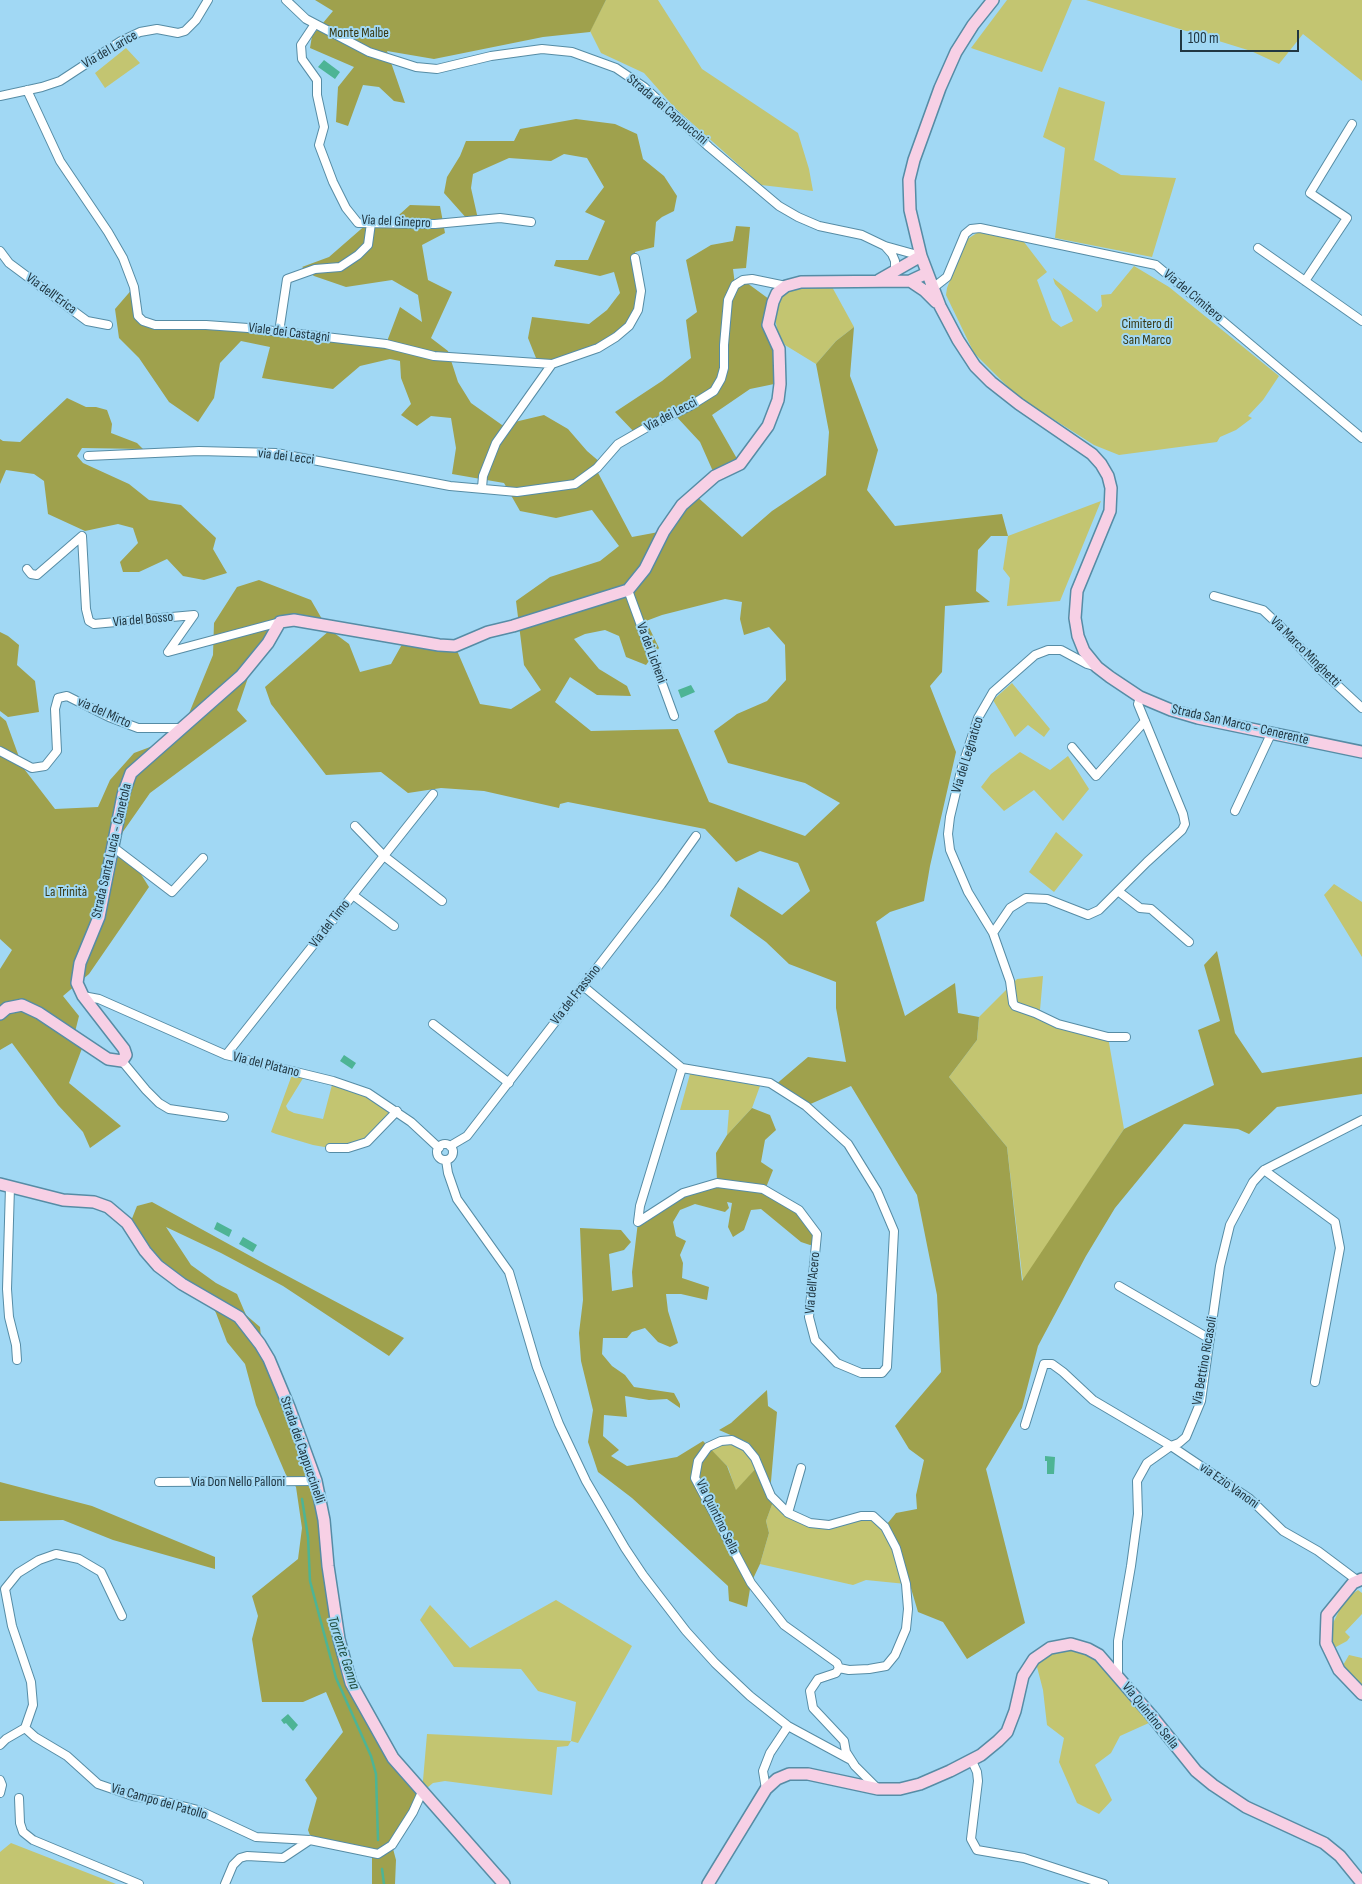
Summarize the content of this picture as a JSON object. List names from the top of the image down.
{
  "streets": {
    "street": [
      "Via del Larice",
      "Strada dei Cappuccini",
      "Via del Ginepro",
      "Via dell'Erica",
      "Via del Cimitero",
      "Viale dei Castagni",
      "Via dei Lecci",
      "via dei Lecci",
      "Via del Bosso",
      "Via Marco Minghetti",
      "Va dei Licheni",
      "via del Mirto",
      "Strada San Marco - Cenerente",
      "Via del Legnatico",
      "Strada Santa Lucia - Canetola",
      "Via del Timo",
      "Via del Frassino",
      "Via del Platano",
      "Via dell'Acero",
      "Via Bettino Ricasoli",
      "Strada dei Cappuccinelli",
      "Via Don Nello Palloni",
      "via Ezio Vanoni",
      "Via Quintino Sella",
      "Via Campo del Patollo"
    ]
  },
  "crossings": [
    ["Via del Larice", "Viale dei Castagni"],
    ["Strada dei Cappuccini", "Via del Ginepro"],
    ["Strada dei Cappuccini", "Strada San Marco - Cenerente"],
    ["Via del Cimitero", "Strada San Marco - Cenerente"],
    ["Via dei Lecci", "via dei Lecci"],
    ["Via del Bosso", "Strada Santa Lucia - Canetola"],
    ["via del Mirto", "Strada Santa Lucia - Canetola"],
    ["Strada San Marco - Cenerente", "Via del Legnatico"],
    ["Strada Santa Lucia - Canetola", "Via del Platano"],
    ["Via del Timo", "Via del Platano"],
    ["Via del Frassino", "Via del Platano"],
    ["Via del Frassino", "Via dell'Acero"],
    ["Via Bettino Ricasoli", "via Ezio Vanoni"],
    ["Via Bettino Ricasoli", "Via Quintino Sella"],
    ["Strada dei Cappuccinelli", "Via Don Nello Palloni"],
    ["Strada dei Cappuccinelli", "Via Campo del Patollo"]
  ],
  "water": ["Torrente Genna"],
  "parks": ["Monte Malbe", "Cimitero di San Marco", "La Trinità"],
  "scale_bar": "100 m"
}
